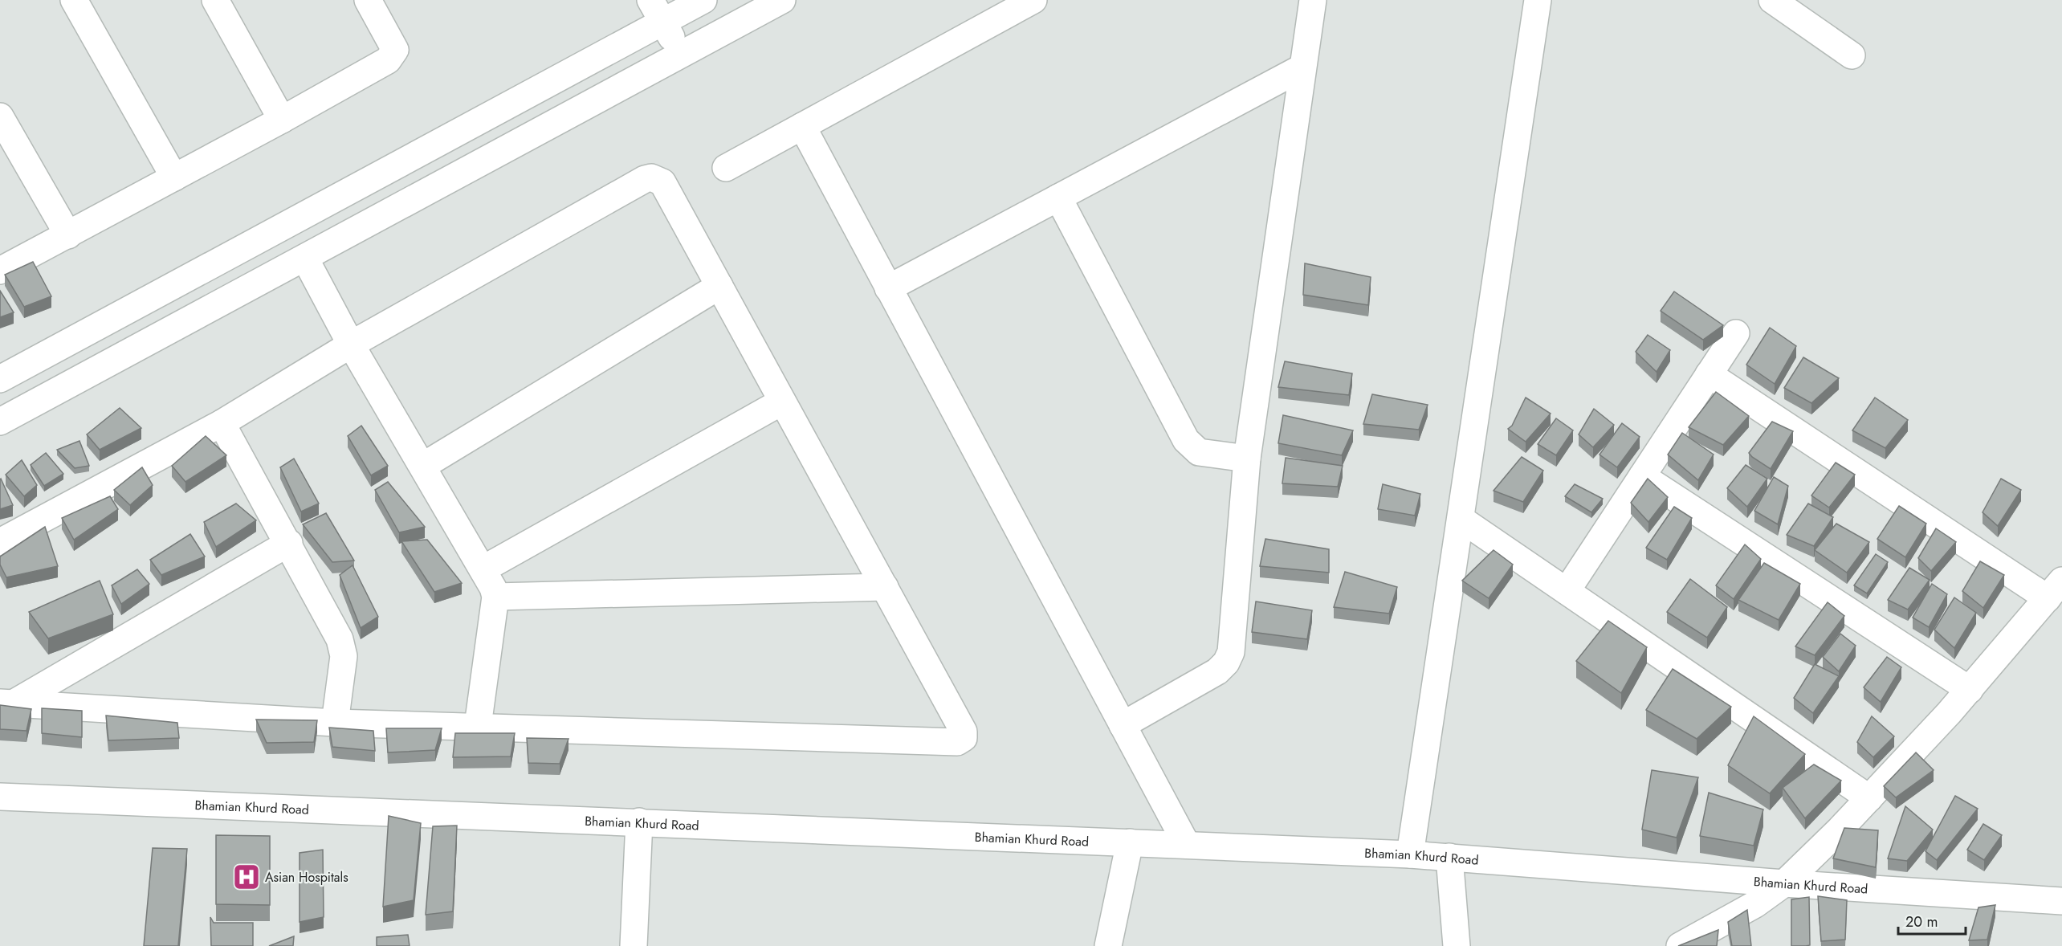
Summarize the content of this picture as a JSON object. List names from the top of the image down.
{
  "streets": {
    "street": ["Bhamian Khurd Road"]
  },
  "places": {
    "hospital": ["Asian Hospitals"]
  },
  "scale_bar": "20 m"
}
